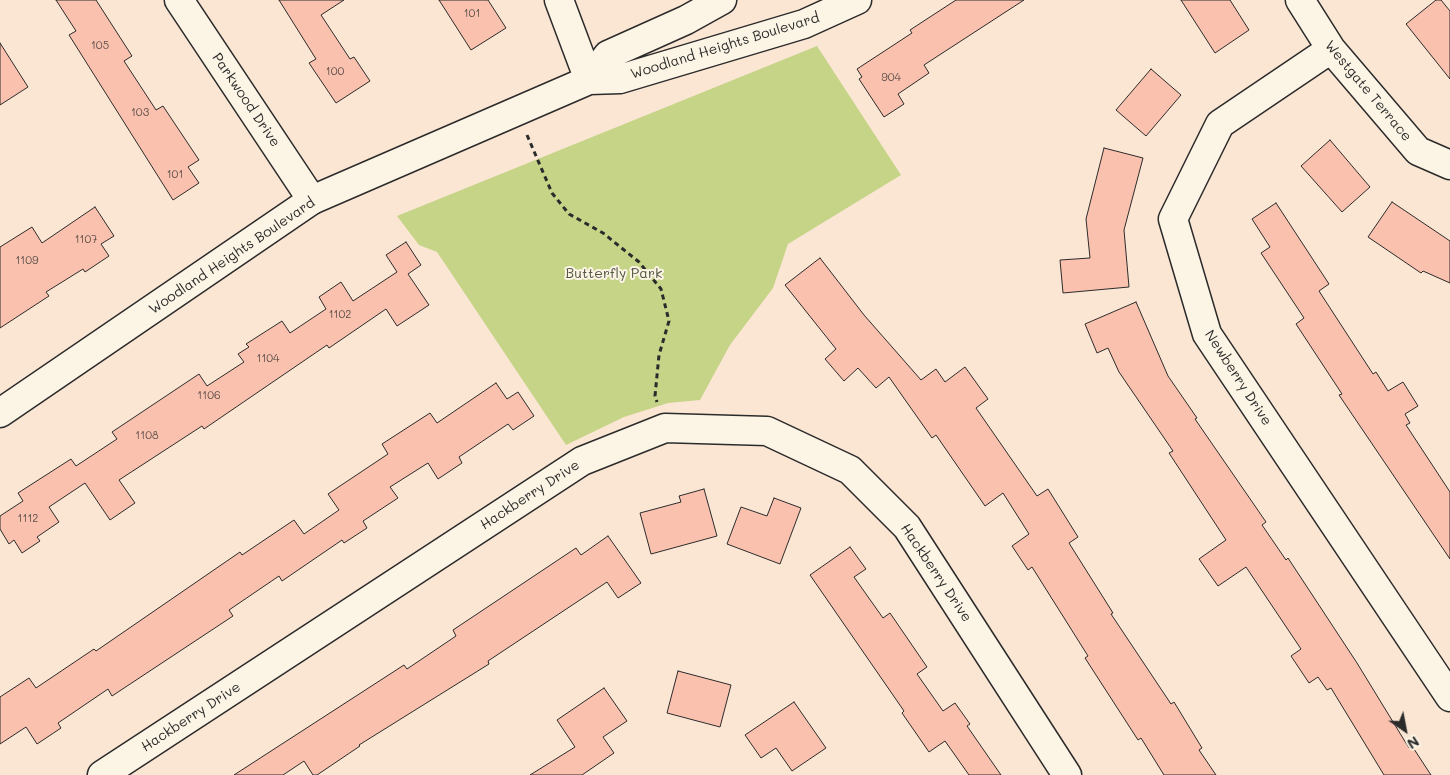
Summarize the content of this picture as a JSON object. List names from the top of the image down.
{
  "streets": {
    "street": [
      "Woodland Heights Boulevard",
      "Westgate Terrace",
      "Parkwood Drive",
      "Newberry Drive",
      "Hackberry Drive"
    ]
  },
  "crossings": [
    ["Woodland Heights Boulevard", "Parkwood Drive"],
    ["Westgate Terrace", "Newberry Drive"]
  ],
  "parks": ["Butterfly Park"],
  "house_numbers": [
    "101",
    "105",
    "100",
    "904",
    "103",
    "101",
    "1107",
    "1109",
    "1102",
    "1104",
    "1106",
    "1108",
    "1112"
  ],
  "north": "bottom right"
}
